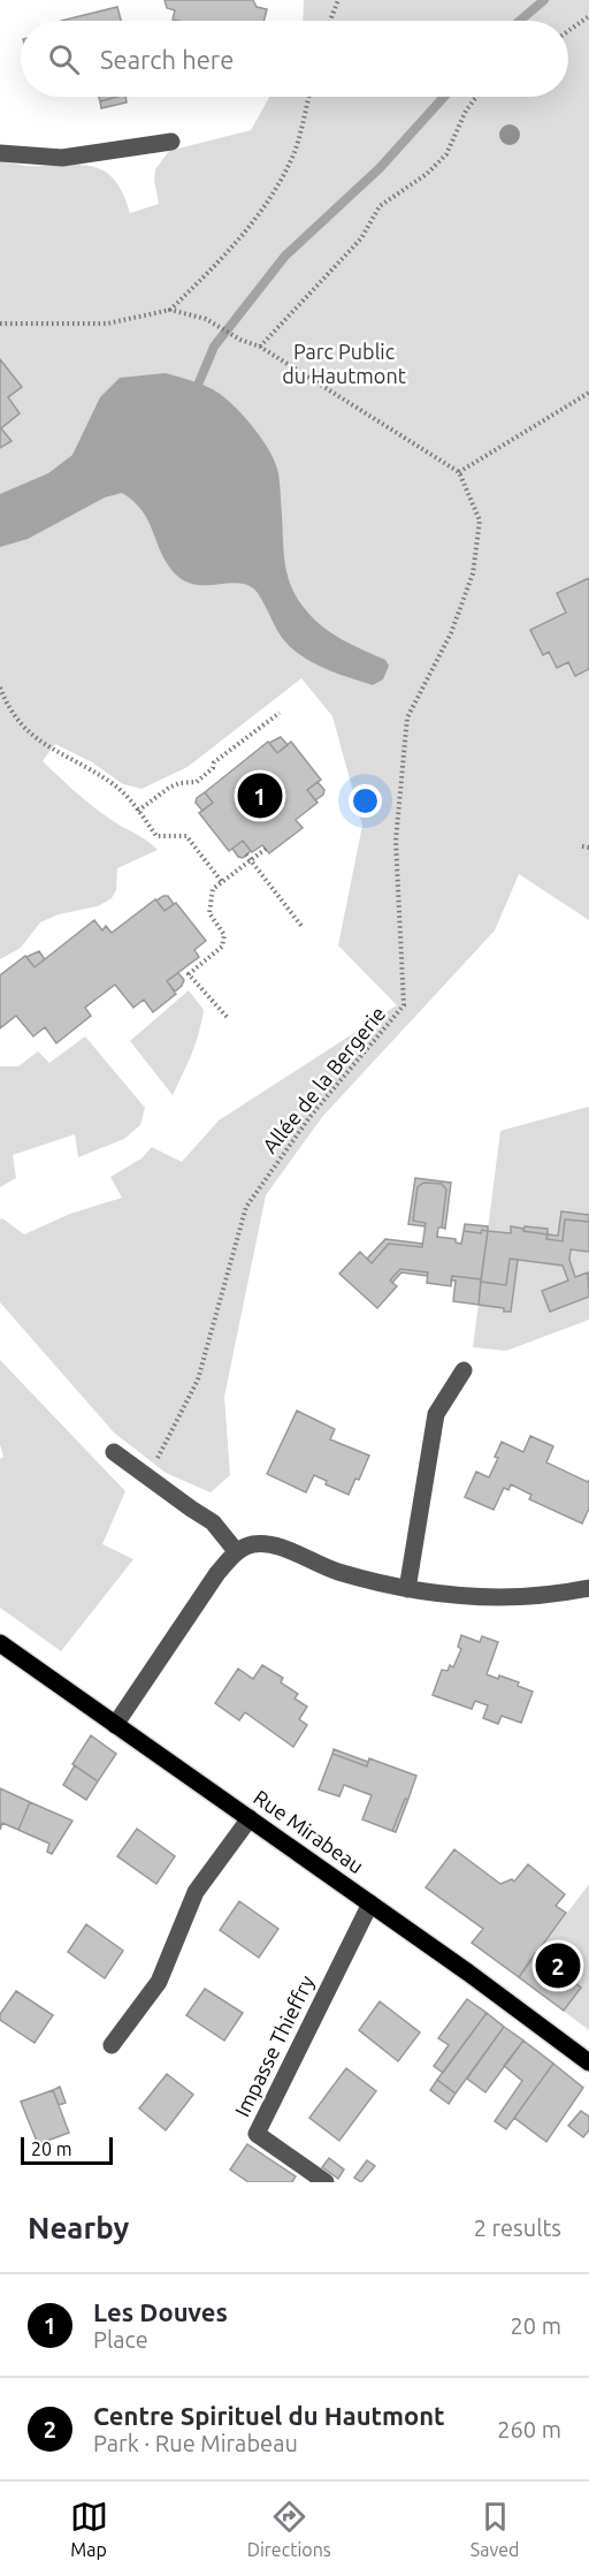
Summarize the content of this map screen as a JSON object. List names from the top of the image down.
{
  "streets": {
    "main road": ["Rue Mirabeau"],
    "street": ["Impasse Thieffry"],
    "path": ["Allée de la Bergerie"]
  },
  "crossings": [
    ["Rue Mirabeau", "Impasse Thieffry"]
  ],
  "parks": ["Parc Public du Hautmont"],
  "scale_bar": "20 m",
  "page": {
    "search": "Search here",
    "pins": ["1", "2"],
    "scale": "20 m",
    "heading": ["Nearby", "2 results"],
    "list": [
      {
        "mark": "1",
        "name": "Les Douves",
        "note": "Place",
        "value": "20 m"
      },
      {
        "mark": "2",
        "name": "Centre Spirituel du Hautmont",
        "note": "Park · Rue Mirabeau",
        "value": "260 m"
      }
    ],
    "nav": ["Map", "Directions", "Saved"]
  }
}
